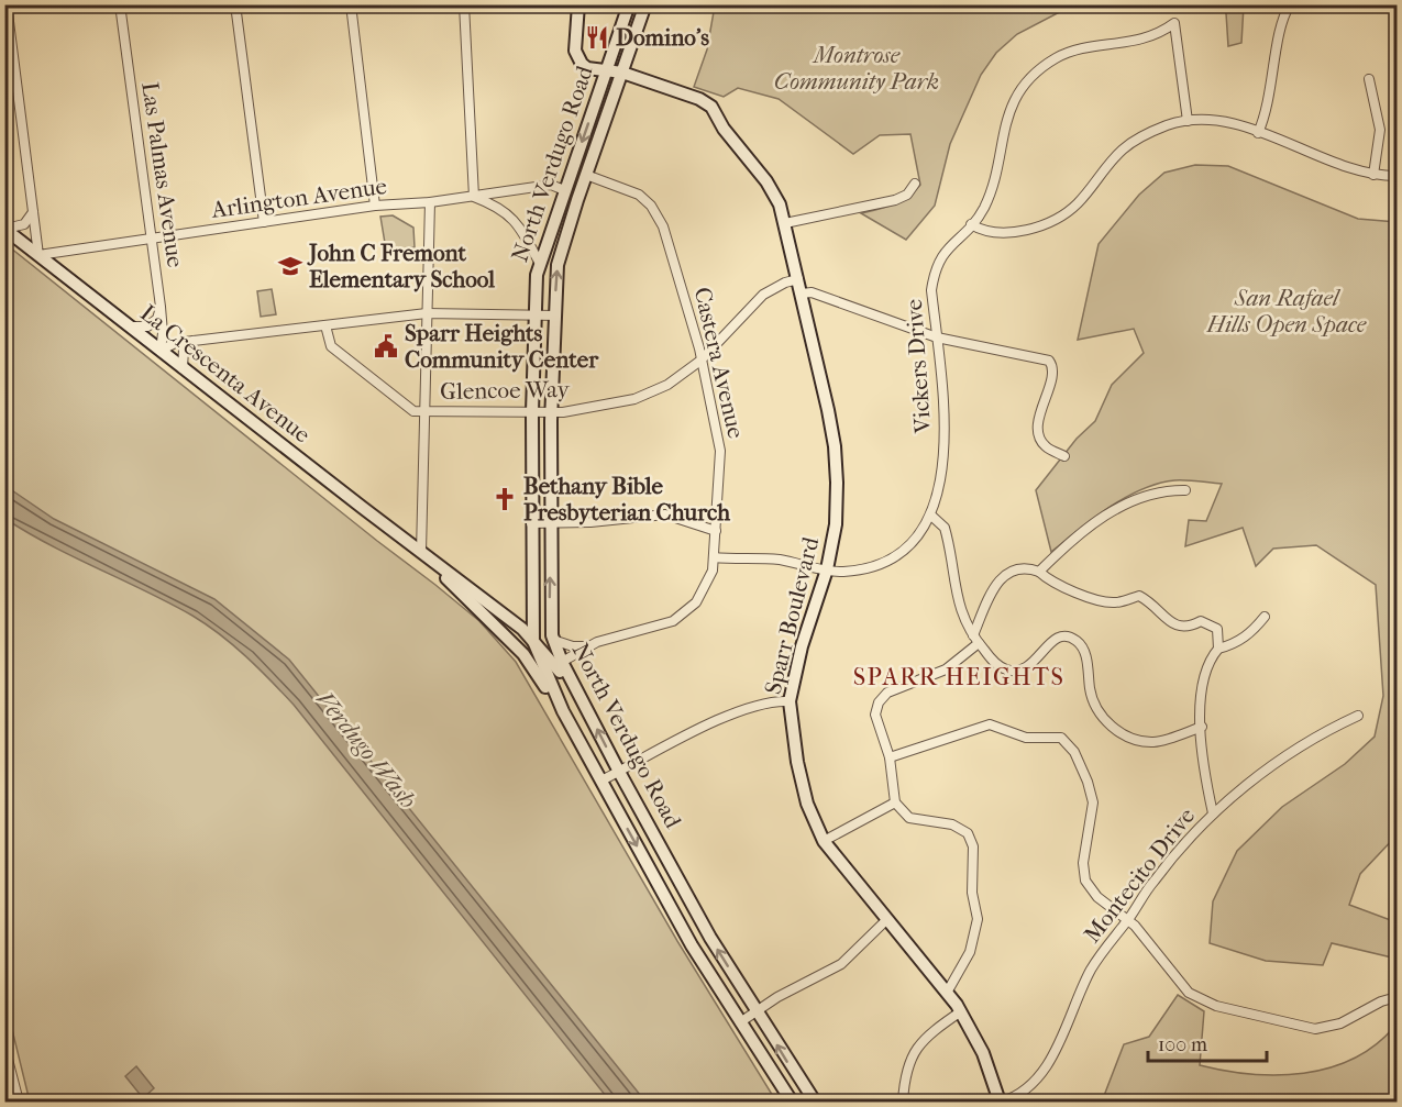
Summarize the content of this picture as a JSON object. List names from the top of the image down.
{
  "streets": {
    "main road": ["North Verdugo Road", "La Crescenta Avenue", "Sparr Boulevard"],
    "street": [
      "Las Palmas Avenue",
      "Arlington Avenue",
      "Castera Avenue",
      "Vickers Drive",
      "Glencoe Way",
      "Montecito Drive"
    ]
  },
  "crossings": [
    ["North Verdugo Road", "Arlington Avenue"],
    ["North Verdugo Road", "Castera Avenue"],
    ["North Verdugo Road", "La Crescenta Avenue"],
    ["North Verdugo Road", "Glencoe Way"],
    ["North Verdugo Road", "Sparr Boulevard"],
    ["Las Palmas Avenue", "Arlington Avenue"],
    ["Las Palmas Avenue", "La Crescenta Avenue"],
    ["Arlington Avenue", "La Crescenta Avenue"],
    ["Castera Avenue", "Vickers Drive"],
    ["Castera Avenue", "Glencoe Way"],
    ["Vickers Drive", "Sparr Boulevard"],
    ["Glencoe Way", "Sparr Boulevard"],
    ["Sparr Boulevard", "Montecito Drive"]
  ],
  "districts": ["SPARR HEIGHTS"],
  "water": ["Verdugo Wash"],
  "parks": ["Montrose Community Park", "San Rafael Hills Open Space"],
  "places": {
    "restaurant": ["Domino's"],
    "school or university": ["John C Fremont Elementary School"],
    "public building": ["Sparr Heights Community Center"],
    "church": ["Bethany Bible Presbyterian Church"]
  },
  "scale_bar": "100 m"
}
